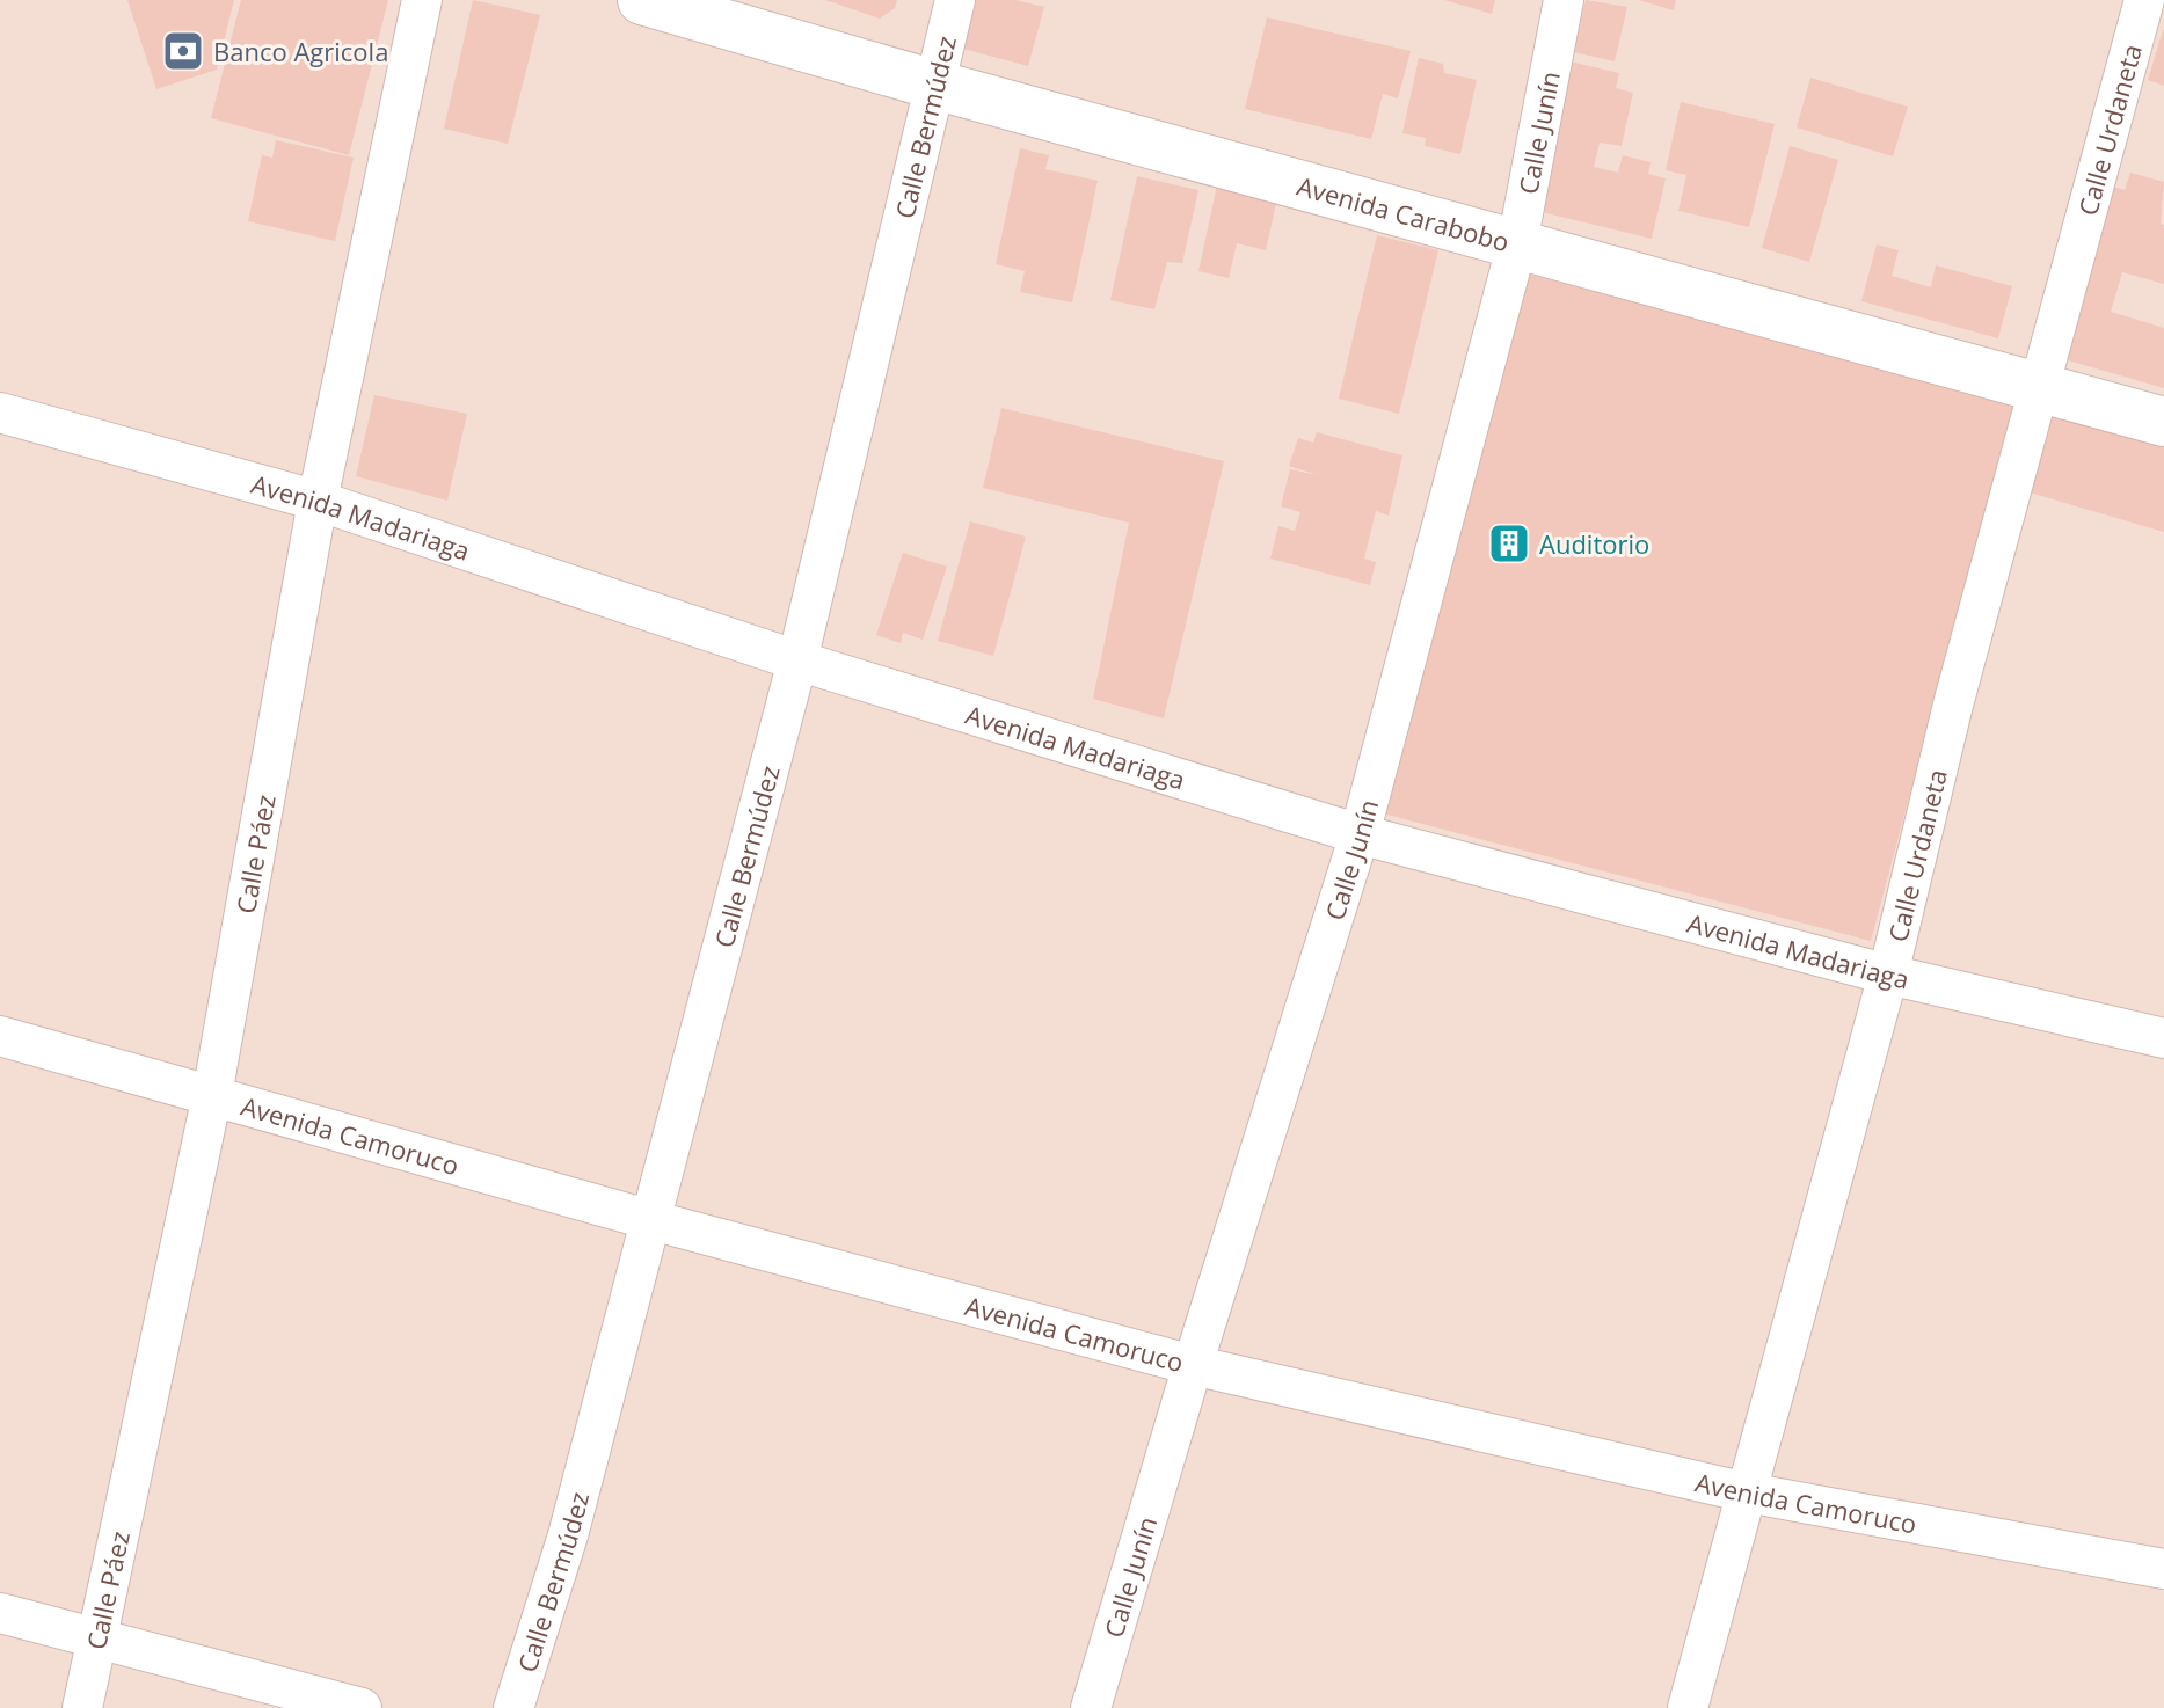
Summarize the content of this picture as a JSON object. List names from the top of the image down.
{
  "streets": {
    "street": [
      "Calle Bermúdez",
      "Calle Urdaneta",
      "Calle Junín",
      "Avenida Carabobo",
      "Avenida Madariaga",
      "Calle Páez",
      "Avenida Camoruco"
    ]
  },
  "crossings": [
    ["Calle Bermúdez", "Avenida Carabobo"],
    ["Calle Bermúdez", "Avenida Madariaga"],
    ["Calle Bermúdez", "Avenida Camoruco"],
    ["Calle Urdaneta", "Avenida Carabobo"],
    ["Calle Urdaneta", "Avenida Madariaga"],
    ["Calle Urdaneta", "Avenida Camoruco"],
    ["Calle Junín", "Avenida Carabobo"],
    ["Calle Junín", "Avenida Madariaga"],
    ["Calle Junín", "Avenida Camoruco"],
    ["Avenida Madariaga", "Calle Páez"],
    ["Calle Páez", "Avenida Camoruco"]
  ],
  "places": {
    "bank": ["Banco Agricola"],
    "building": ["Auditorio"]
  }
}
